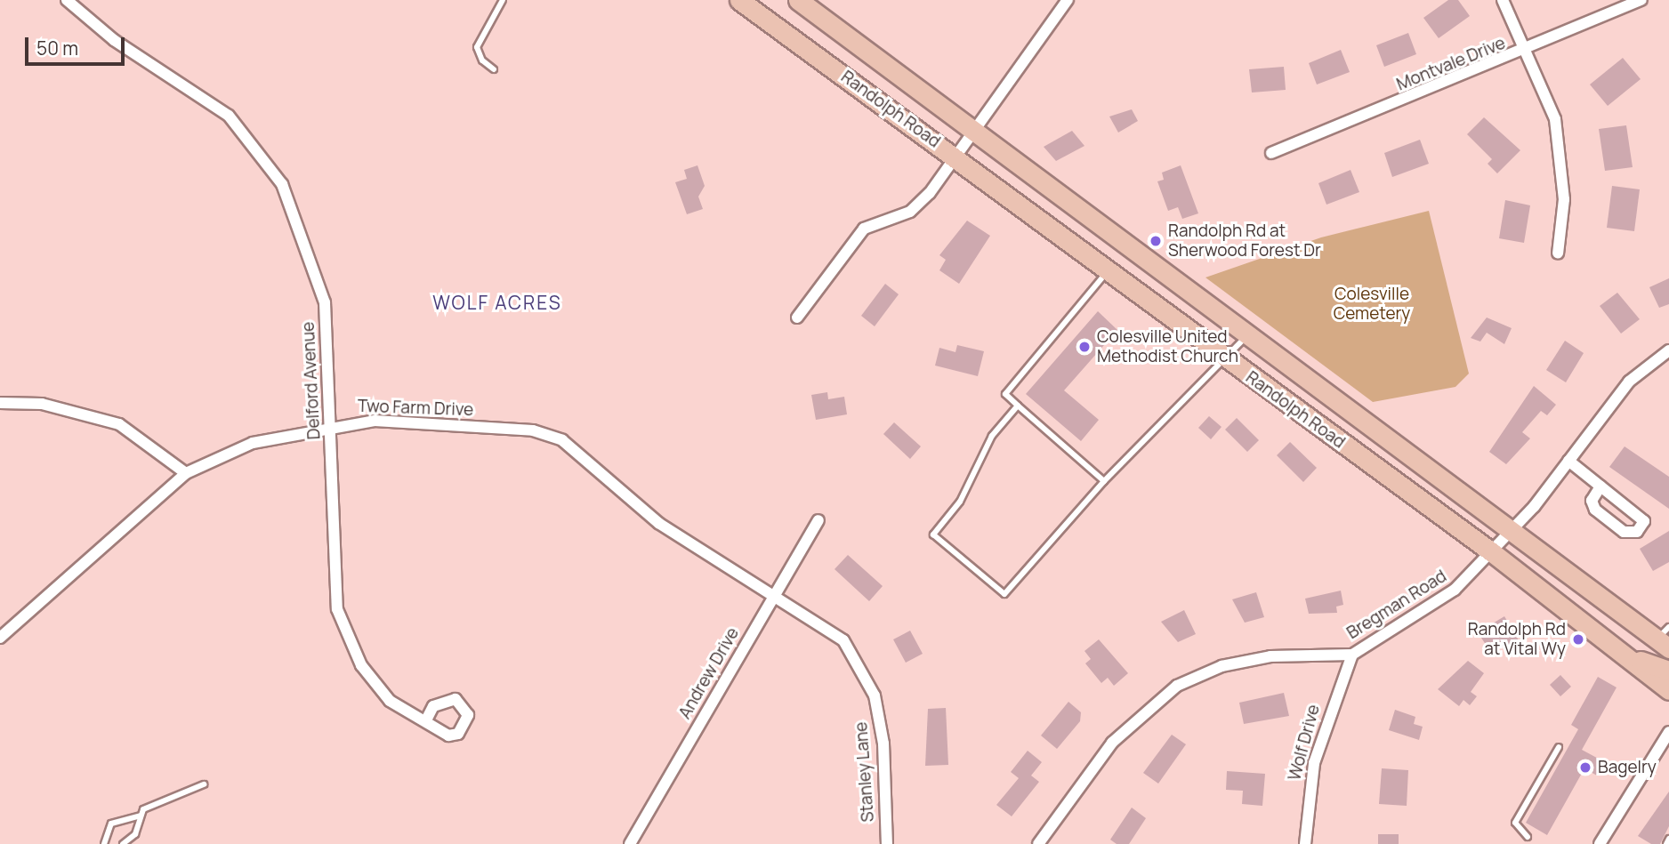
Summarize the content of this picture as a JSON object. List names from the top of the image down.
{
  "streets": {
    "main road": ["Randolph Road"],
    "street": [
      "Montvale Drive",
      "Delford Avenue",
      "Two Farm Drive",
      "Bregman Road",
      "Andrew Drive",
      "Wolf Drive",
      "Stanley Lane"
    ]
  },
  "crossings": [
    ["Randolph Road", "Bregman Road"],
    ["Delford Avenue", "Two Farm Drive"],
    ["Two Farm Drive", "Andrew Drive"],
    ["Two Farm Drive", "Stanley Lane"],
    ["Bregman Road", "Wolf Drive"],
    ["Andrew Drive", "Stanley Lane"]
  ],
  "districts": ["WOLF ACRES"],
  "parks": ["Colesville Cemetery"],
  "places": [
    "Randolph Rd at Sherwood Forest Dr",
    "Colesville United Methodist Church",
    "Randolph Rd at Vital Wy",
    "Bagelry"
  ],
  "scale_bar": "50 m"
}
